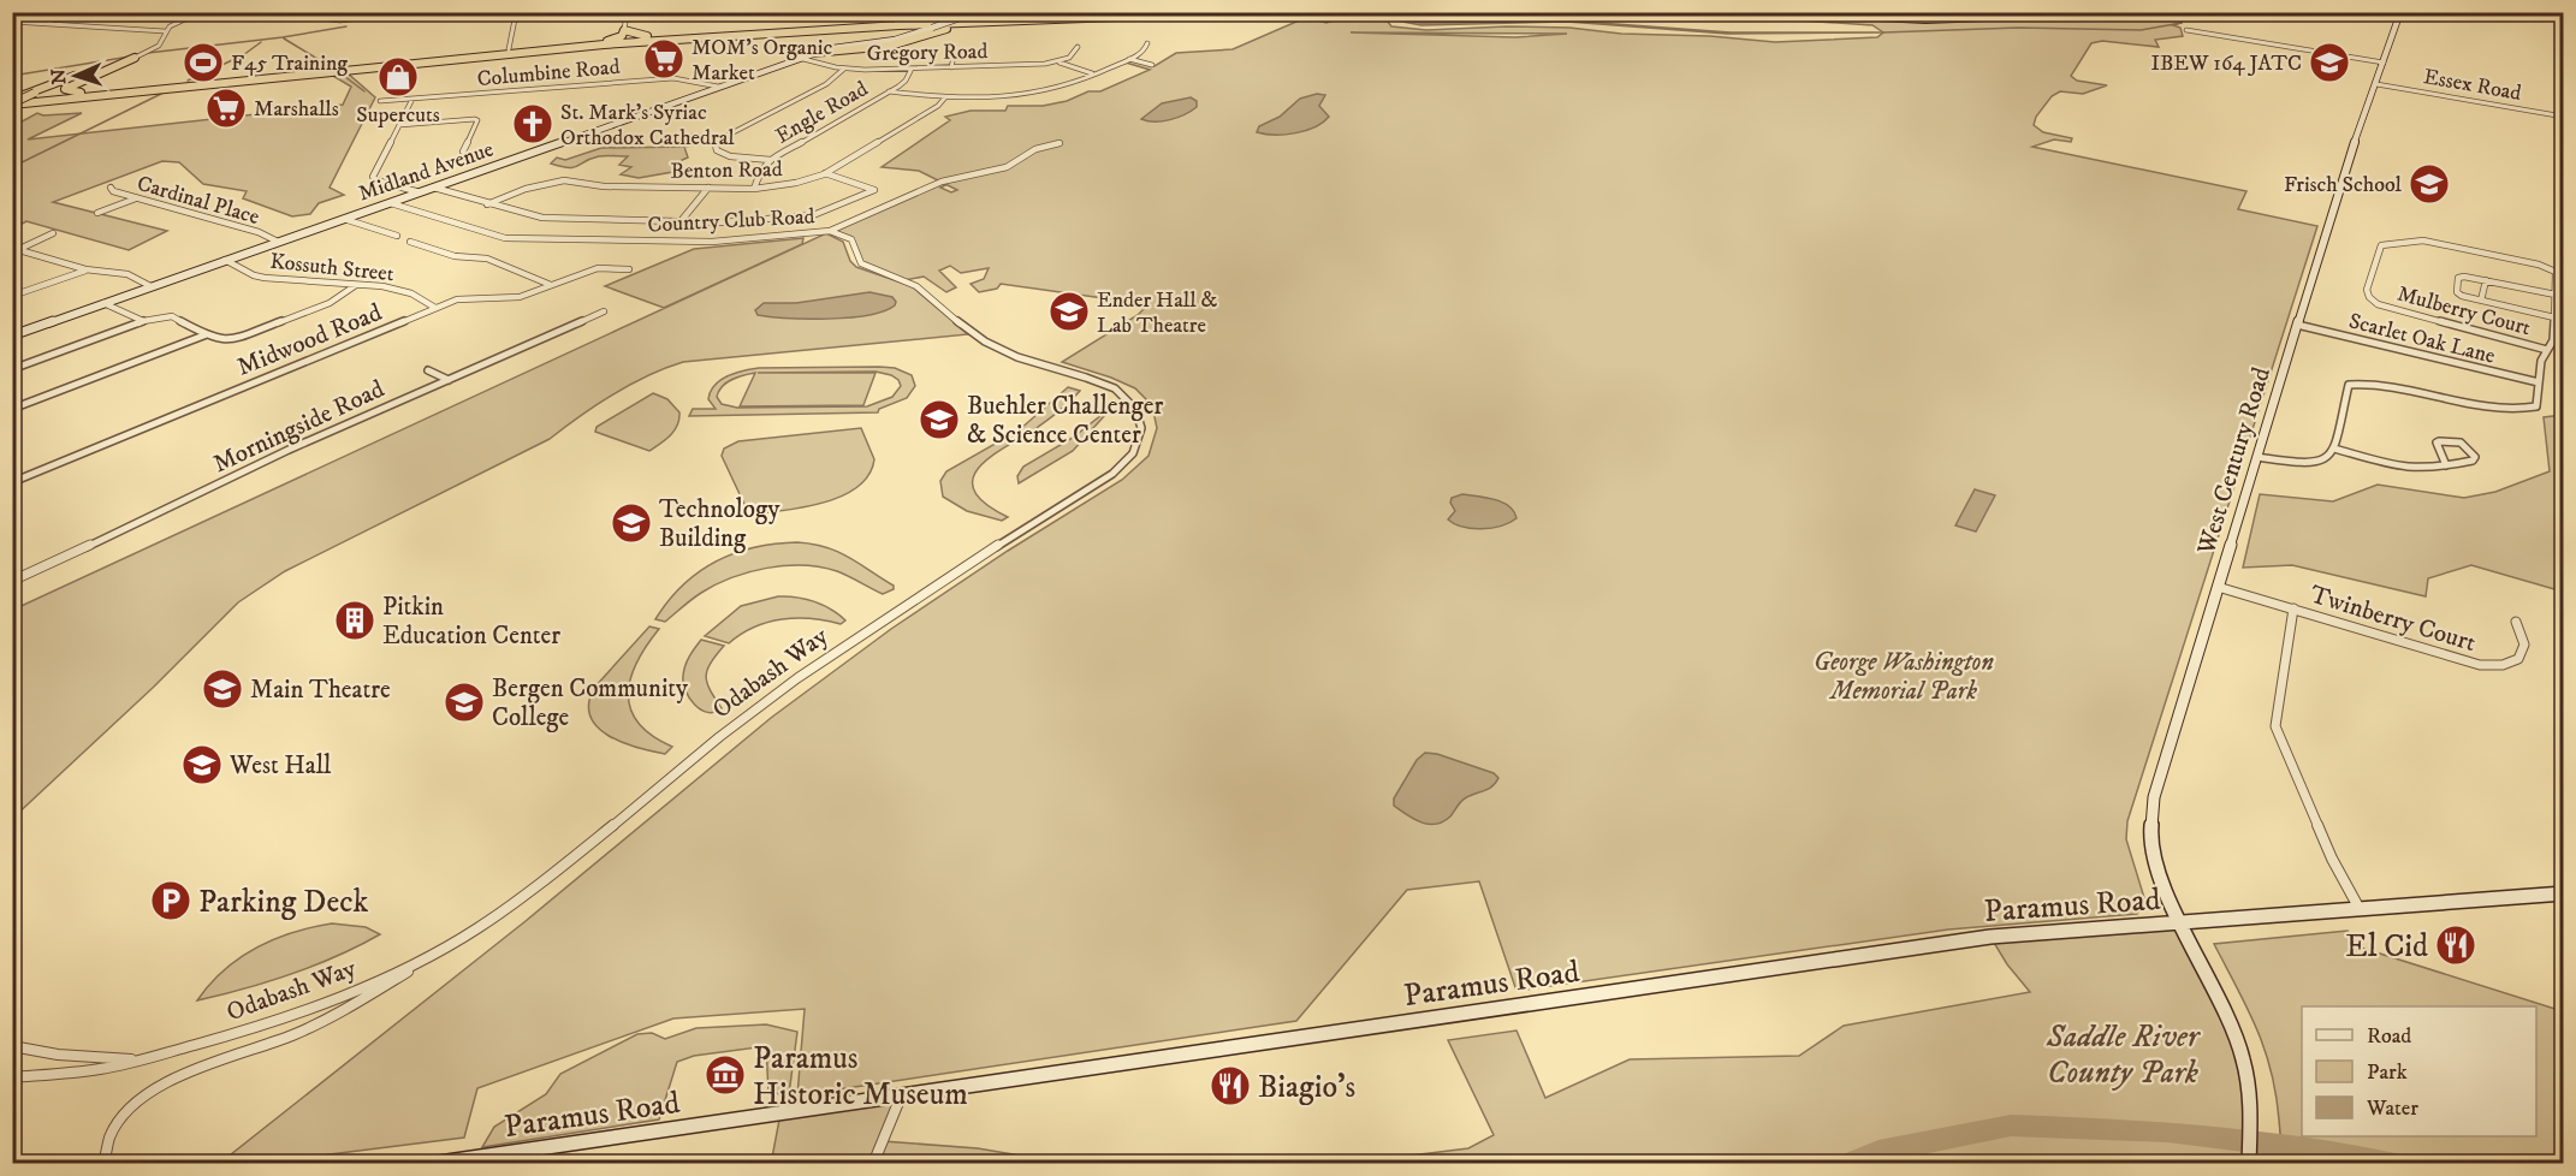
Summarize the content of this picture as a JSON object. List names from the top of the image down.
{
  "streets": {
    "main road": ["Midland Avenue", "West Century Road", "Paramus Road"],
    "street": [
      "Gregory Road",
      "Columbine Road",
      "Essex Road",
      "Engle Road",
      "Benton Road",
      "Cardinal Place",
      "Country Club Road",
      "Kossuth Street",
      "Mulberry Court",
      "Scarlet Oak Lane",
      "Midwood Road",
      "Morningside Road",
      "Twinberry Court",
      "Odabash Way"
    ]
  },
  "crossings": [
    ["Gregory Road", "Engle Road"],
    ["Gregory Road", "Midland Avenue"],
    ["Columbine Road", "Midland Avenue"],
    ["Essex Road", "West Century Road"],
    ["Engle Road", "Benton Road"],
    ["Midland Avenue", "Cardinal Place"],
    ["Midland Avenue", "Country Club Road"],
    ["Midland Avenue", "Kossuth Street"],
    ["Country Club Road", "Odabash Way"],
    ["Kossuth Street", "Midwood Road"],
    ["Scarlet Oak Lane", "West Century Road"],
    ["West Century Road", "Twinberry Court"],
    ["West Century Road", "Paramus Road"]
  ],
  "parks": ["George Washington Memorial Park", "Saddle River County Park"],
  "places": {
    "supermarket": ["MOM's Organic Market", "Marshalls"],
    "sports": ["F45 Training"],
    "school or university": [
      "IBEW 164 JATC",
      "Frisch School",
      "Ender Hall & Lab Theatre",
      "Buehler Challenger & Science Center",
      "Technology Building",
      "Main Theatre",
      "Bergen Community College",
      "West Hall"
    ],
    "shop": ["Supercuts"],
    "church": ["St. Mark's Syriac Orthodox Cathedral"],
    "building": ["Pitkin Education Center"],
    "parking": ["Parking Deck"],
    "restaurant": ["El Cid", "Biagio's"],
    "museum": ["Paramus Historic Museum"]
  },
  "legend": ["Road", "Park", "Water"],
  "north": "left"
}
